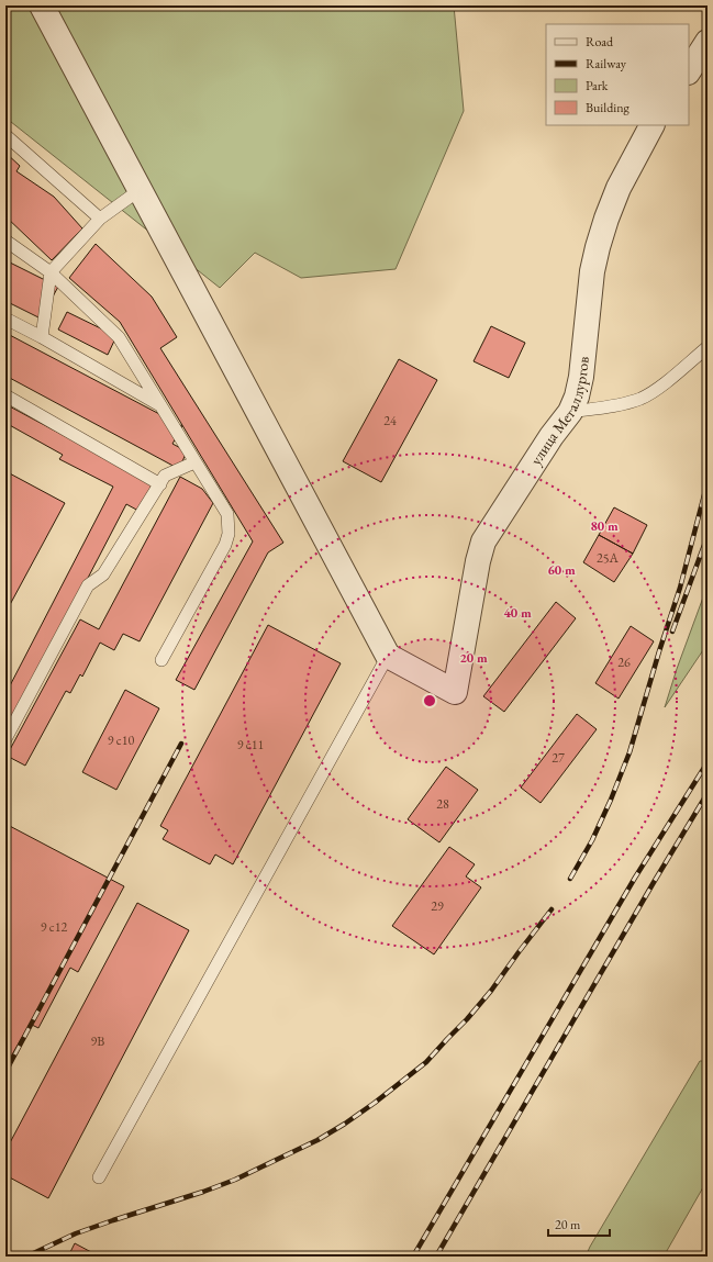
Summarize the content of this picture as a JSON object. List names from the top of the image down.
{
  "streets": {
    "street": ["улица Металлургов"]
  },
  "house_numbers": [
    "24",
    "25А",
    "26",
    "9 с10",
    "9 с11",
    "27",
    "28",
    "29",
    "9 с12",
    "9В"
  ],
  "legend": [
    "Road",
    "Railway",
    "Park",
    "Building"
  ],
  "scale_bar": "20 m",
  "rings": [
    "80 m",
    "60 m",
    "40 m",
    "20 m"
  ]
}
